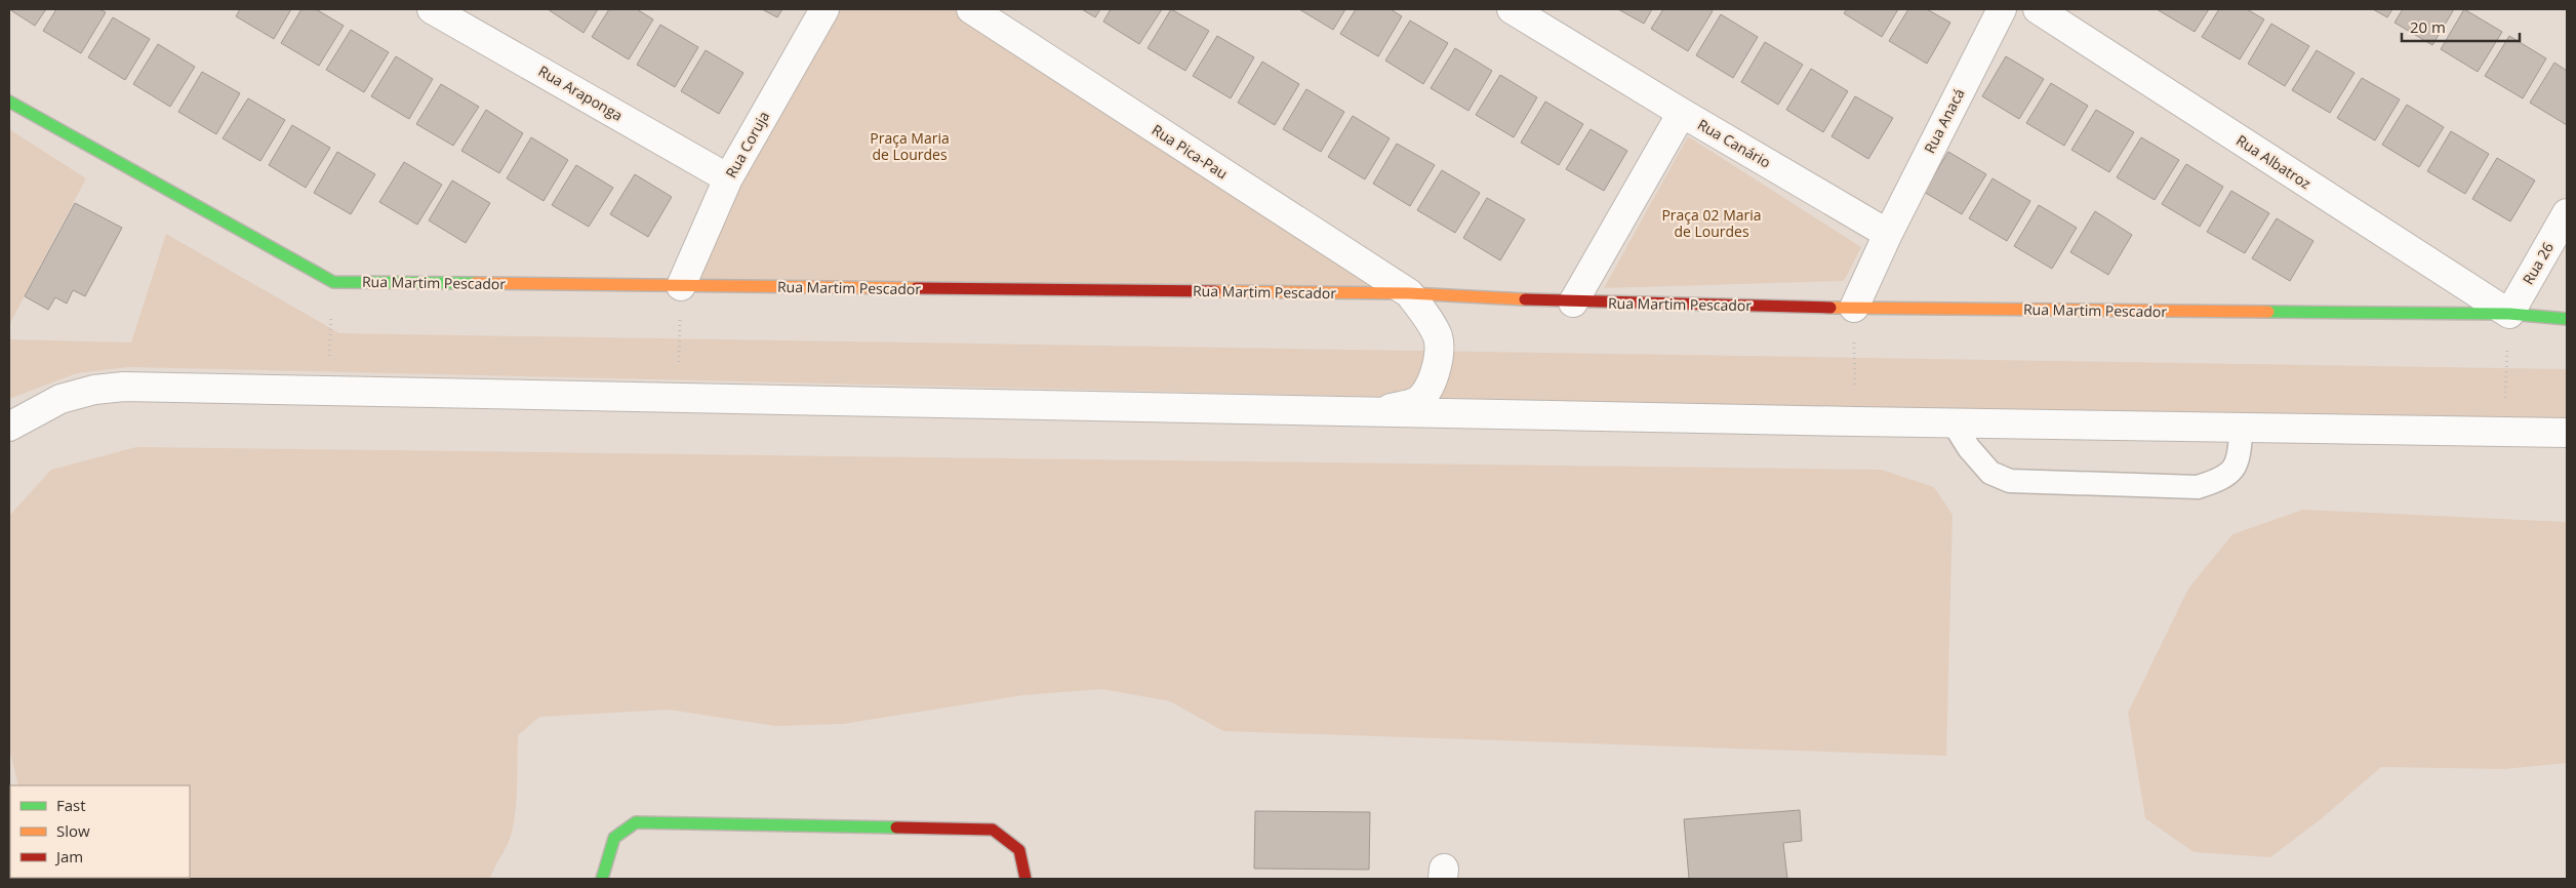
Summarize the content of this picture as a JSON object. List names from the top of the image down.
{
  "streets": {
    "street": [
      "Rua Araponga",
      "Rua Anacá",
      "Rua Canário",
      "Rua Coruja",
      "Rua Pica-Pau",
      "Rua Albatroz",
      "Rua 26",
      "Rua Martim Pescador"
    ]
  },
  "crossings": [
    ["Rua Araponga", "Rua Coruja"],
    ["Rua Anacá", "Rua Canário"],
    ["Rua Coruja", "Rua Martim Pescador"],
    ["Rua Pica-Pau", "Rua Martim Pescador"],
    ["Rua Albatroz", "Rua 26"],
    ["Rua Albatroz", "Rua Martim Pescador"],
    ["Rua 26", "Rua Martim Pescador"]
  ],
  "parks": ["Praça Maria de Lourdes", "Praça 02 Maria de Lourdes"],
  "legend": ["Fast", "Slow", "Jam"],
  "scale_bar": "20 m"
}
